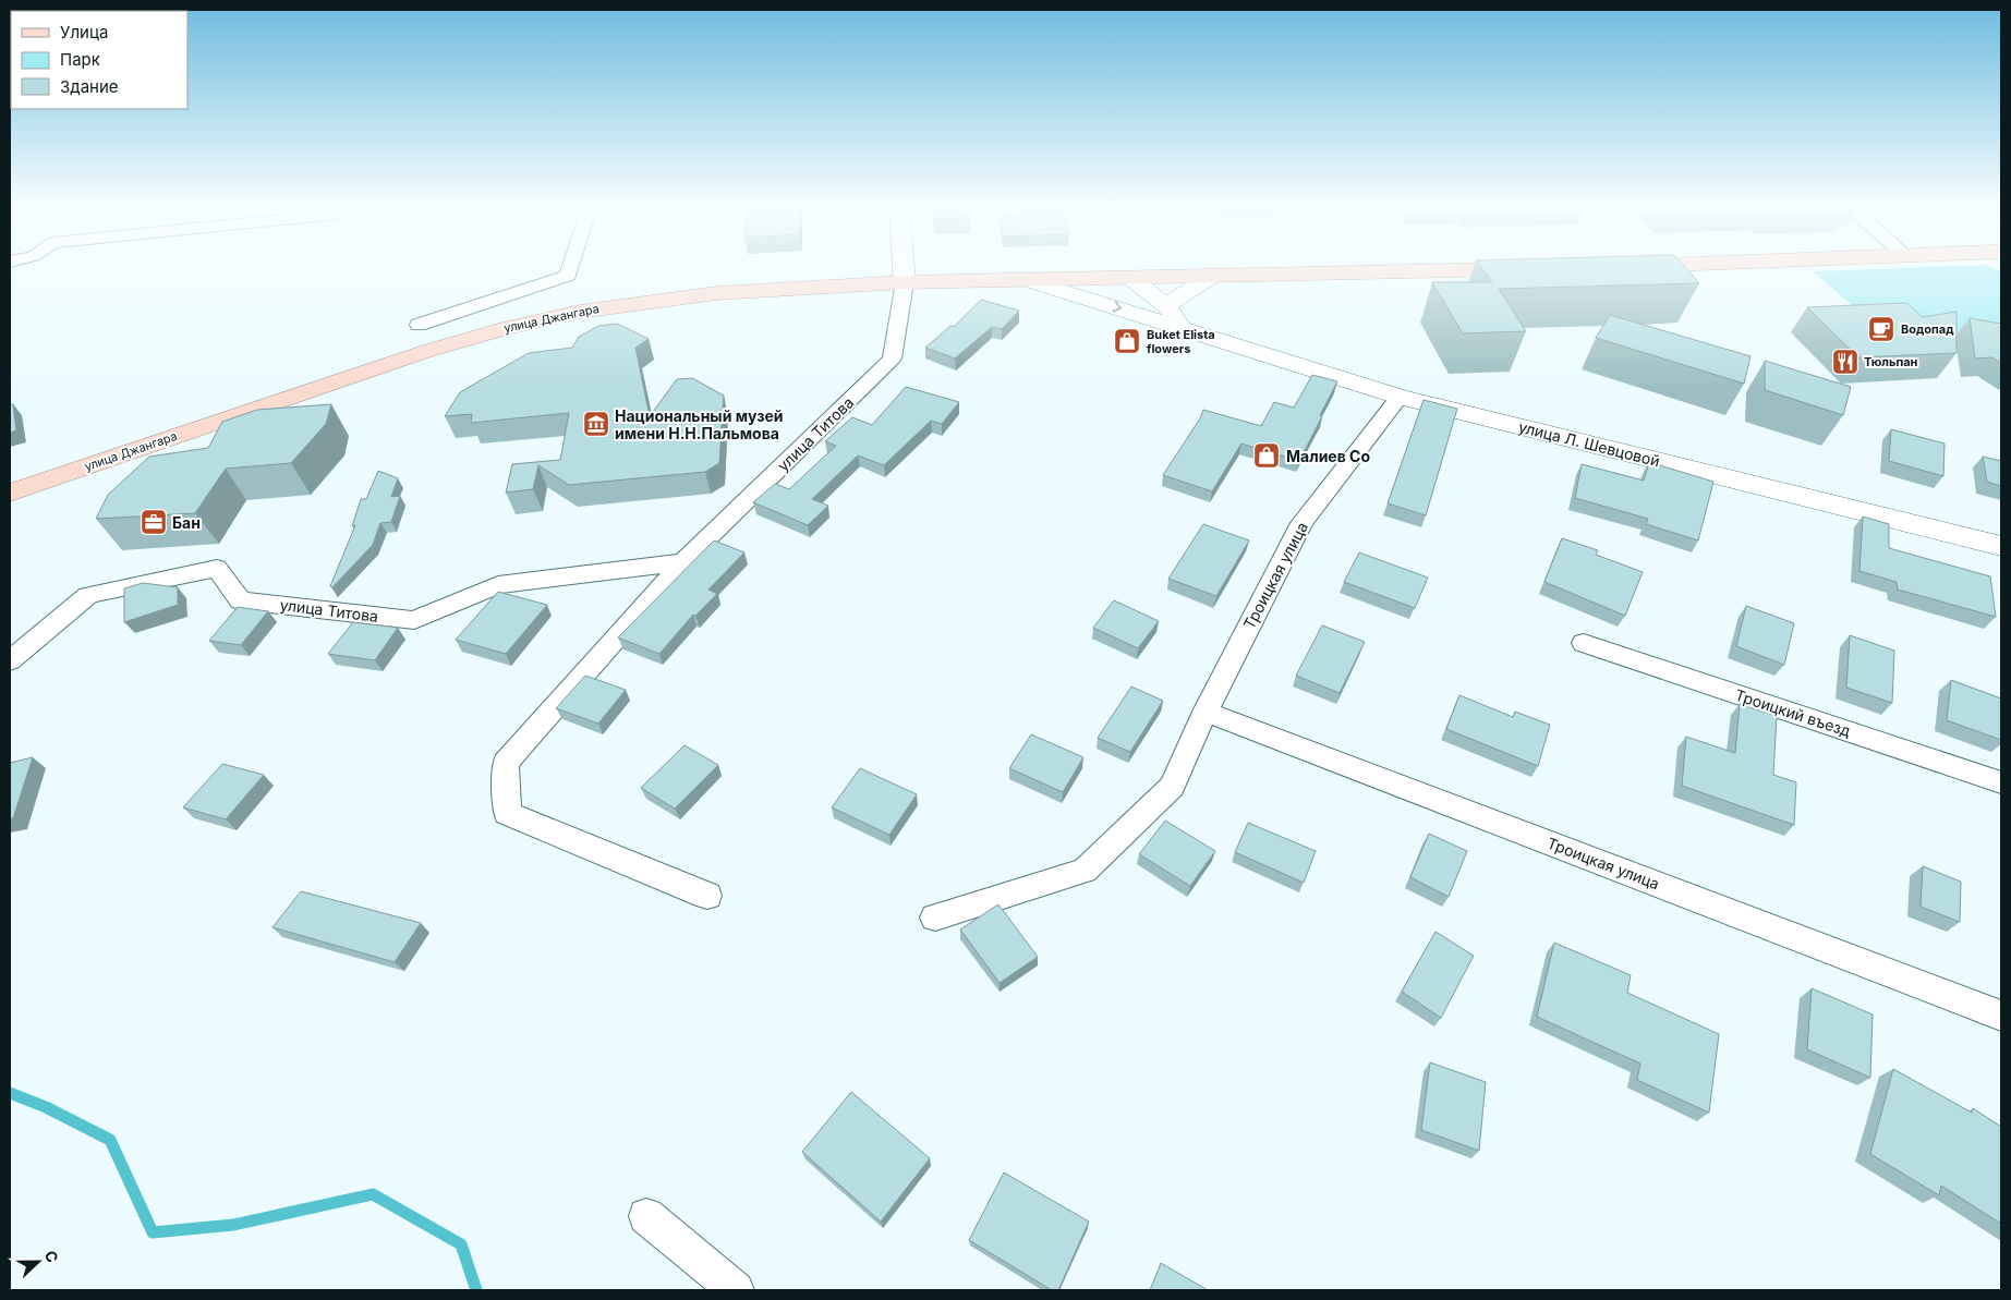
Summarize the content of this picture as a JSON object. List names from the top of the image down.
{
  "streets": {
    "main road": ["улица Джангара"],
    "street": [
      "улица Титова",
      "улица Л. Шевцовой",
      "Троицкая улица",
      "Троицкий въезд"
    ]
  },
  "crossings": [
    ["улица Джангара", "улица Титова"],
    ["улица Джангара", "улица Л. Шевцовой"],
    ["улица Л. Шевцовой", "Троицкая улица"]
  ],
  "places": {
    "cafe": ["Водопад"],
    "shop": ["Buket Elista flowers", "Малиев Со"],
    "restaurant": ["Тюльпан"],
    "museum": ["Национальный музей имени Н.Н.Пальмова"],
    "office": ["Бан"]
  },
  "legend": ["Улица", "Парк", "Здание"],
  "north": "right"
}
